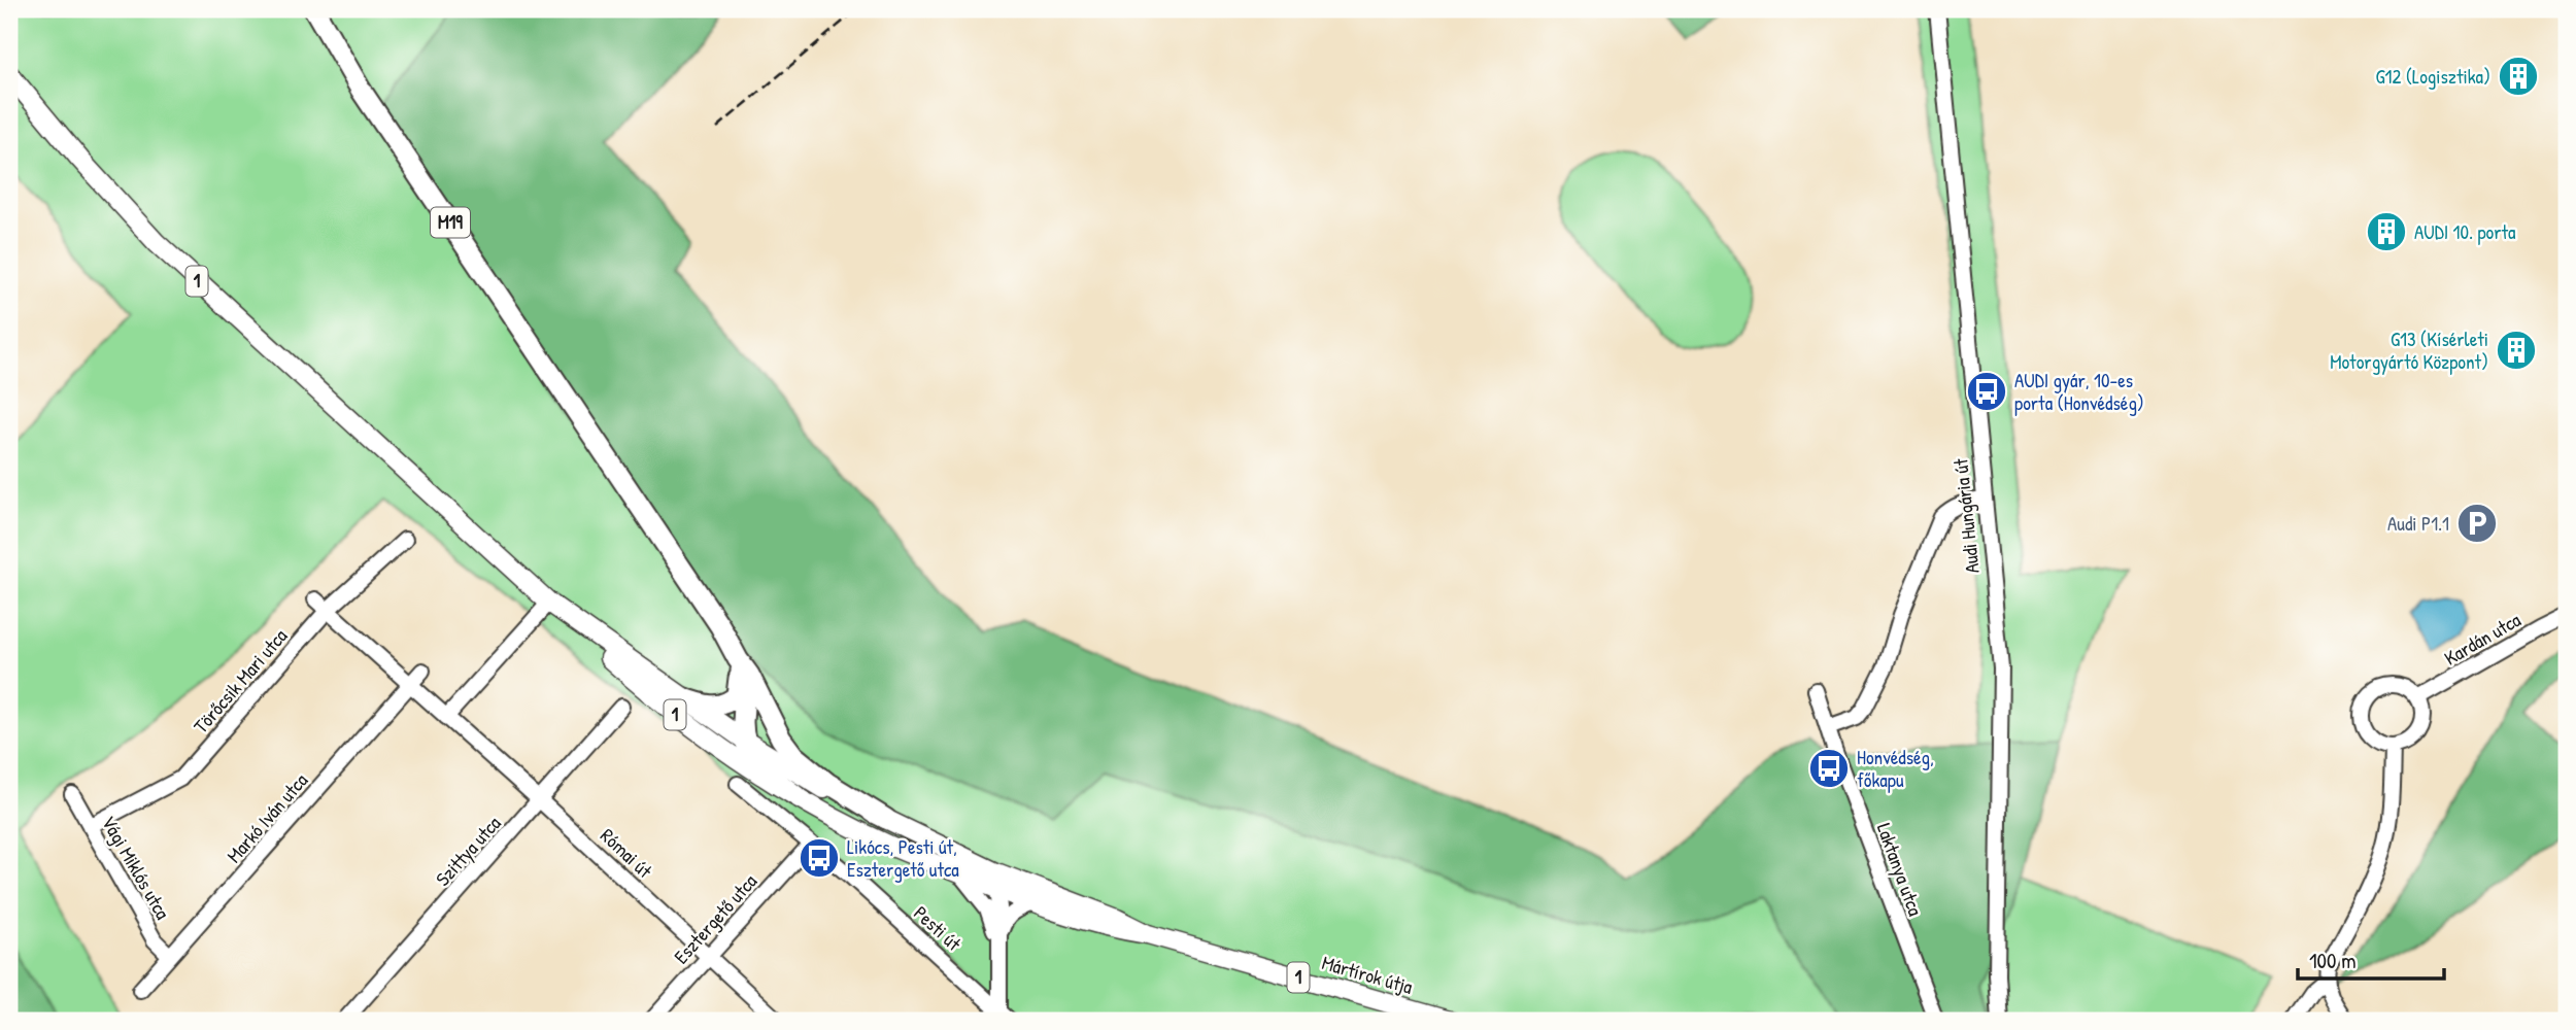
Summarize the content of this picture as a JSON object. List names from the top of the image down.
{
  "streets": {
    "highway": ["M19"],
    "main road": ["1", "Mártírok útja"],
    "street": [
      "Audi Hungária út",
      "Kardán utca",
      "Törőcsik Mari utca",
      "Markó Iván utca",
      "Szittya utca",
      "Római út",
      "Vági Miklós utca",
      "Laktanya utca",
      "Esztergető utca",
      "Pesti út"
    ]
  },
  "crossings": [
    ["1", "Mártírok útja"],
    ["Törőcsik Mari utca", "Római út"],
    ["Törőcsik Mari utca", "Vági Miklós utca"],
    ["Markó Iván utca", "Római út"],
    ["Markó Iván utca", "Vági Miklós utca"],
    ["Szittya utca", "Római út"],
    ["Római út", "Esztergető utca"],
    ["Esztergető utca", "Pesti út"]
  ],
  "places": {
    "building": ["G12 (Logisztika)", "AUDI 10. porta", "G13 (Kísérleti Motorgyártó Központ)"],
    "bus stop": ["AUDI gyár, 10-es porta (Honvédség)", "Honvédség, főkapu", "Likócs, Pesti út, Esztergető utca"],
    "parking": ["Audi P1.1"]
  },
  "scale_bar": "100 m"
}
